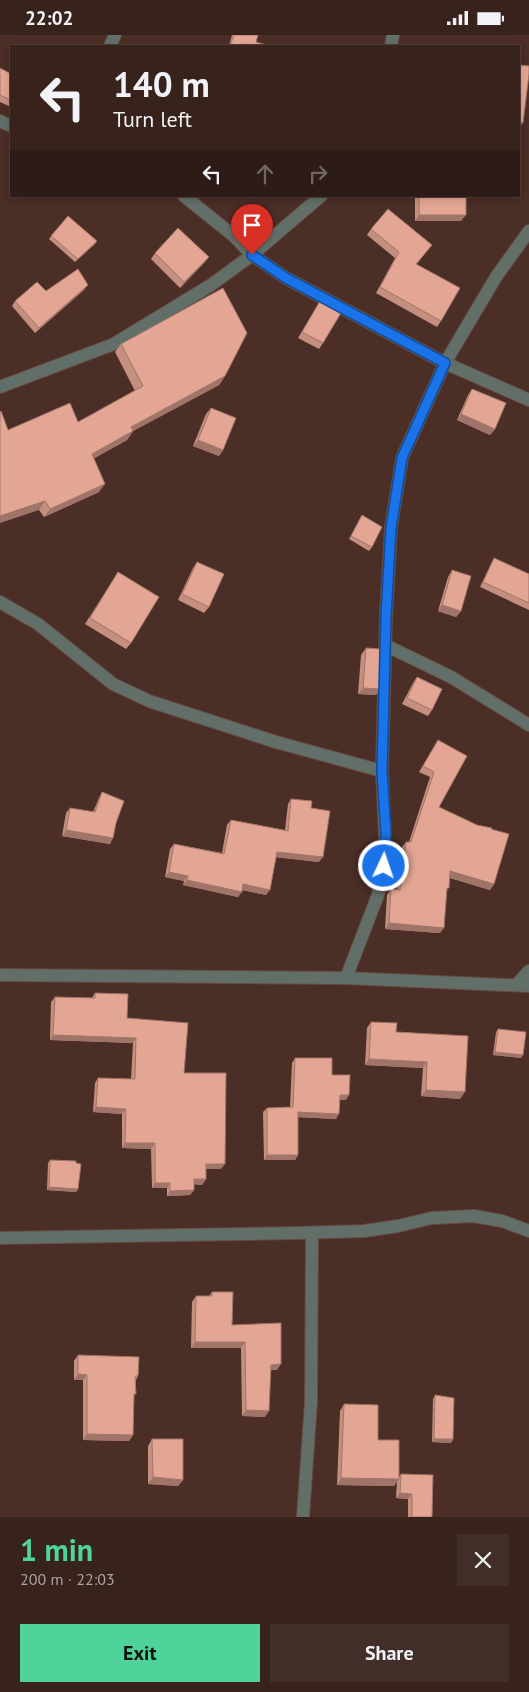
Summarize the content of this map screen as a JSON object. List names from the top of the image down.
{
  "page": {
    "status": "22:02",
    "turn": ["140 m", "Turn left"],
    "heading": ["1 min", "200 m · 22:03"],
    "buttons": ["Exit", "Share"]
  }
}
